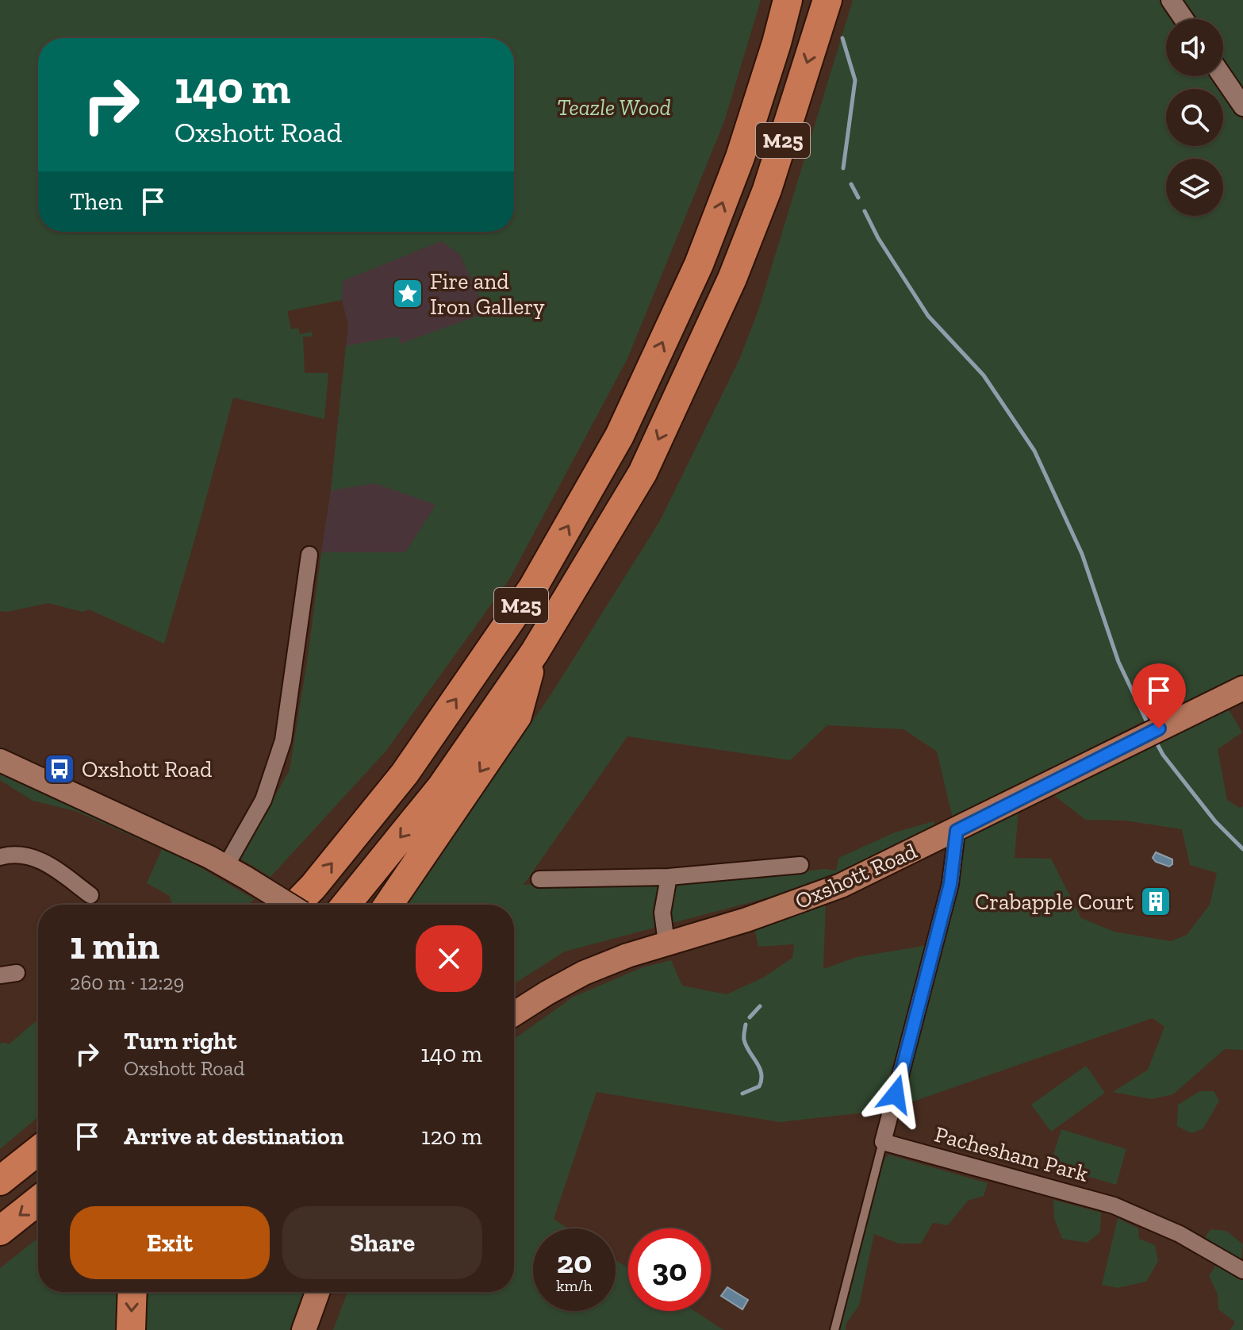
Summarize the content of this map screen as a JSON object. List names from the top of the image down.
{
  "streets": {
    "highway": ["M25"],
    "main road": ["Oxshott Road"],
    "street": ["Pachesham Park"]
  },
  "parks": ["Teazle Wood"],
  "places": {
    "place": ["Fire and Iron Gallery"],
    "bus stop": ["Oxshott Road"],
    "building": ["Crabapple Court"]
  },
  "page": {
    "turn": ["140 m", "Oxshott Road"],
    "then": "Then",
    "heading": ["1 min", "260 m · 12:29"],
    "list": [
      {
        "name": "Turn right",
        "note": "Oxshott Road",
        "value": "140 m"
      },
      {
        "name": "Arrive at destination",
        "value": "120 m"
      }
    ],
    "buttons": ["Exit", "Share"],
    "speed": "20 km/h",
    "limit": "30"
  }
}
